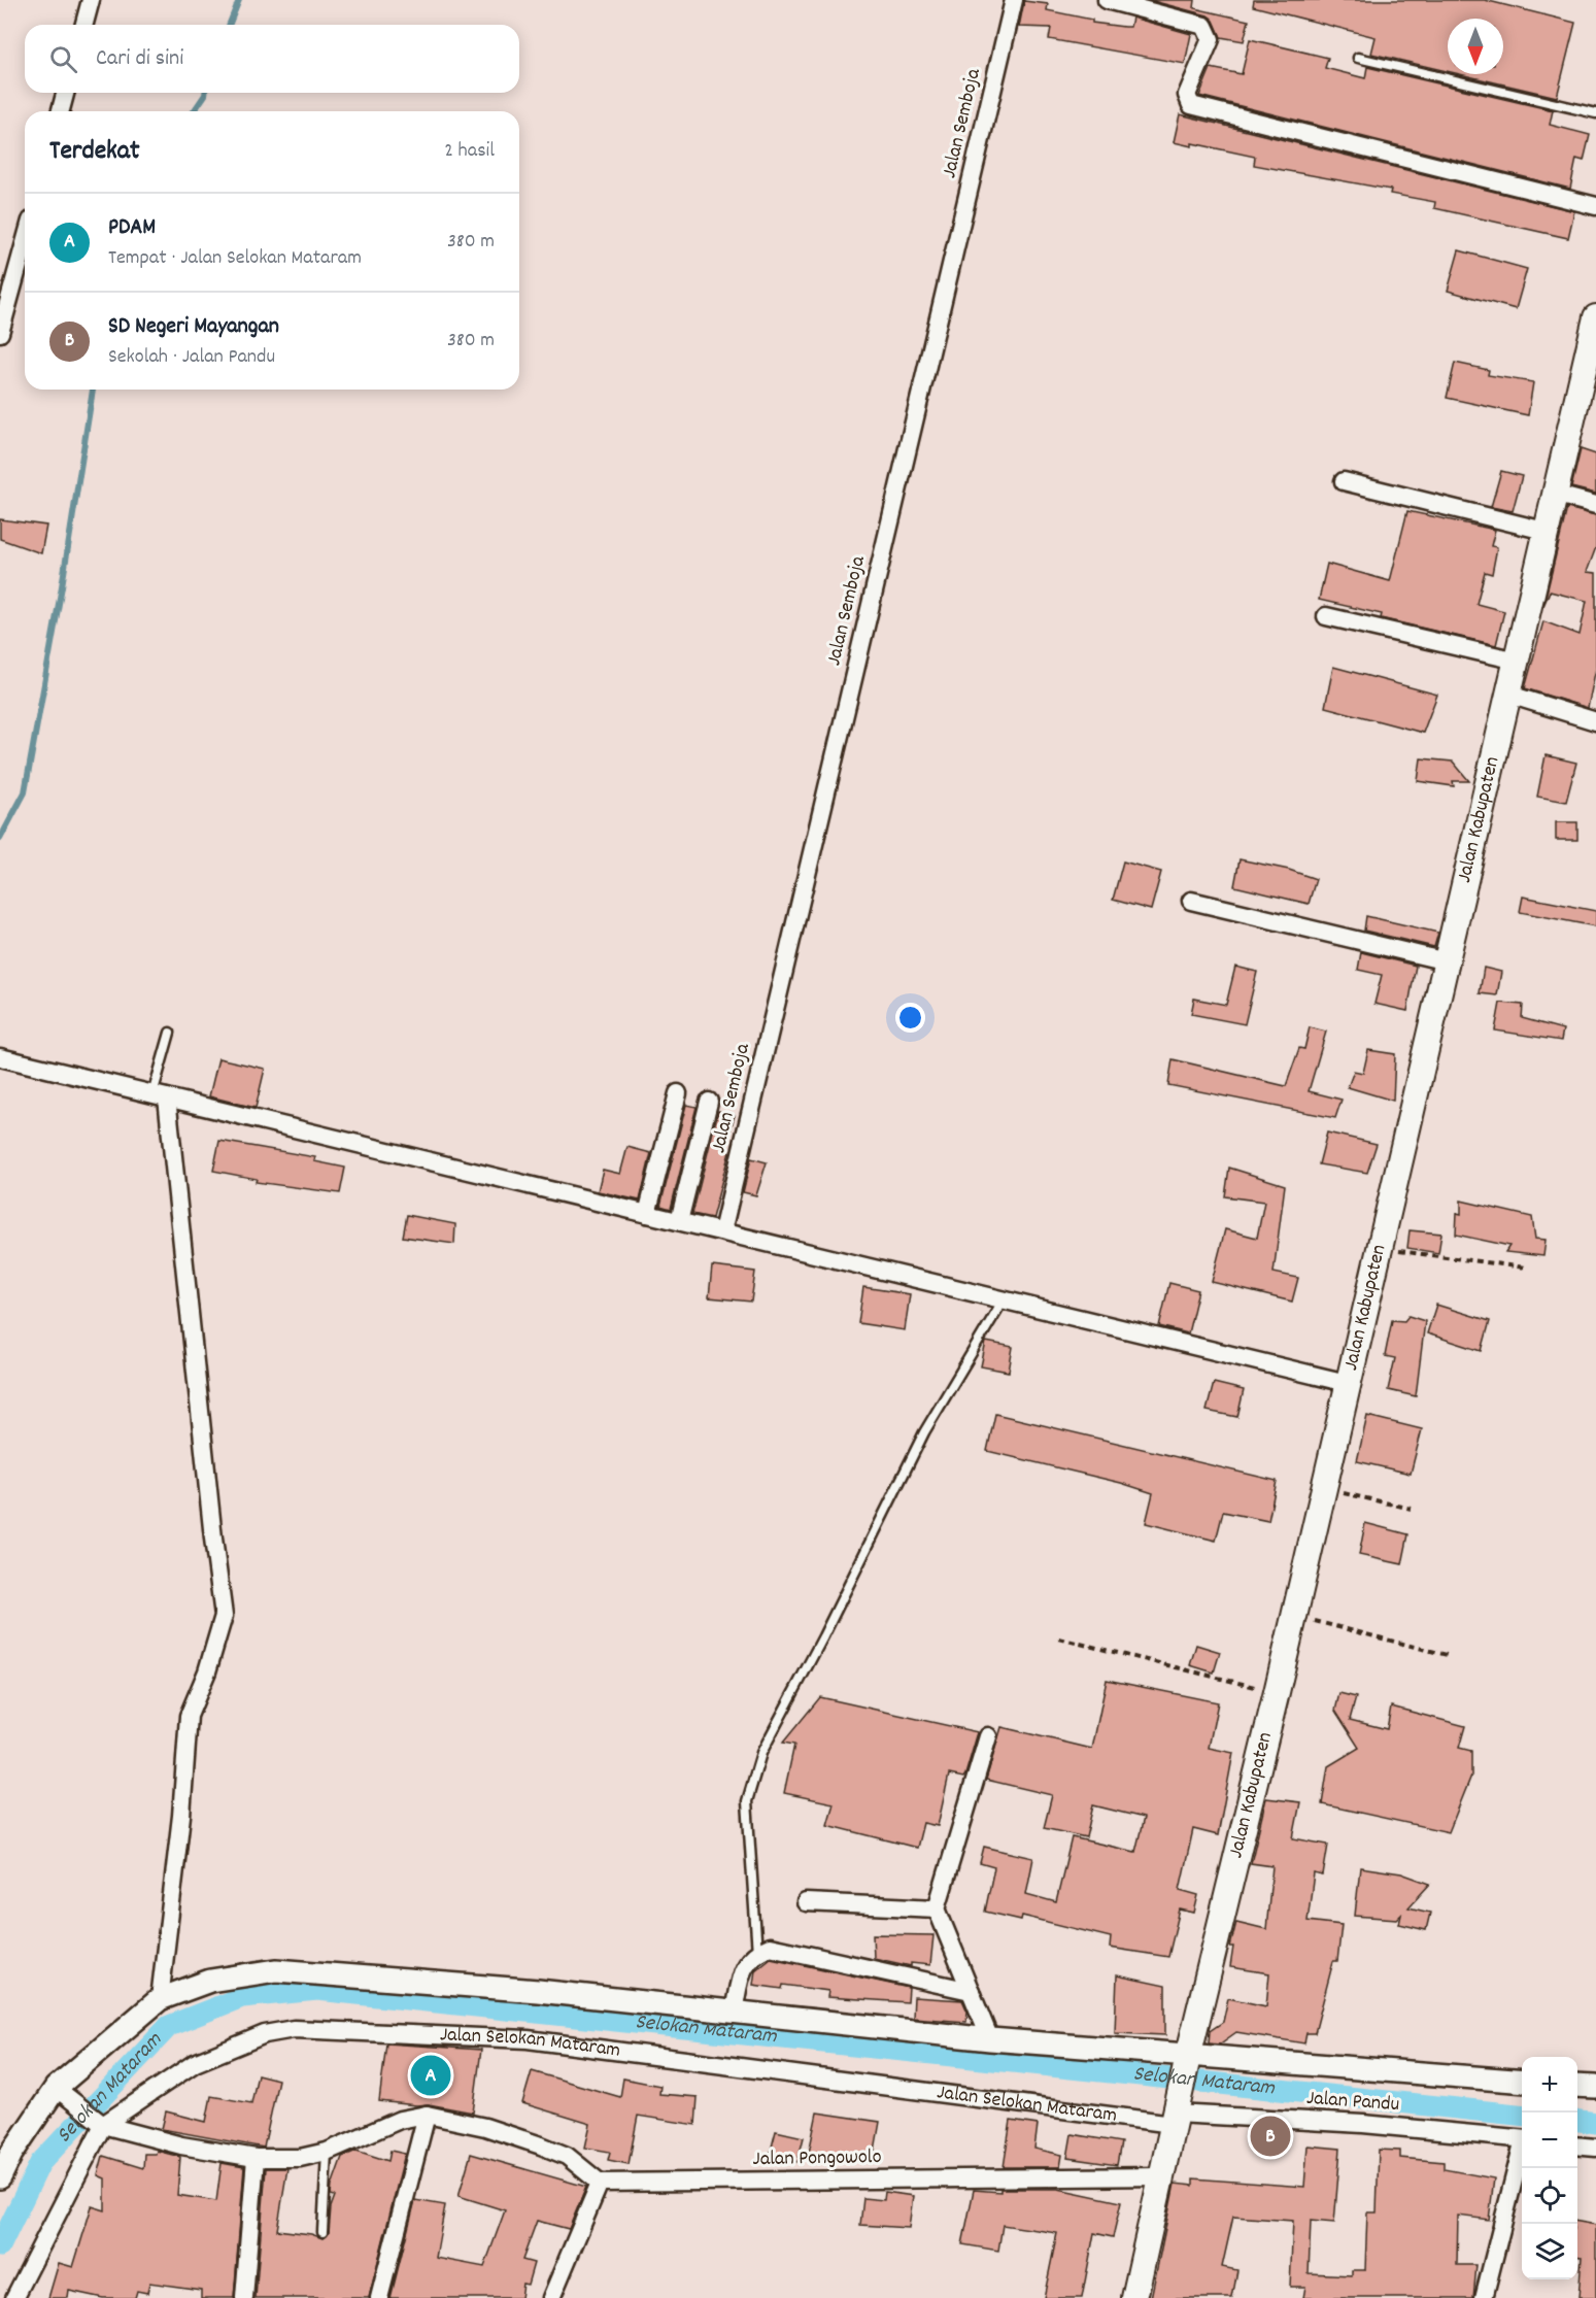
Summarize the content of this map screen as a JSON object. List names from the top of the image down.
{
  "streets": {
    "main road": ["Jalan Kabupaten"],
    "street": [
      "Jalan Semboja",
      "Jalan Selokan Mataram",
      "Jalan Pandu",
      "Jalan Pongowolo"
    ]
  },
  "crossings": [
    ["Jalan Kabupaten", "Jalan Selokan Mataram"],
    ["Jalan Kabupaten", "Jalan Pandu"],
    ["Jalan Kabupaten", "Jalan Pongowolo"],
    ["Jalan Selokan Mataram", "Jalan Pandu"]
  ],
  "water": ["Selokan Mataram"],
  "north": "bottom",
  "page": {
    "search": "Cari di sini",
    "heading": ["Terdekat", "2 hasil"],
    "list": [
      {
        "mark": "A",
        "name": "PDAM",
        "note": "Tempat · Jalan Selokan Mataram",
        "value": "380 m"
      },
      {
        "mark": "B",
        "name": "SD Negeri Mayangan",
        "note": "Sekolah · Jalan Pandu",
        "value": "380 m"
      }
    ],
    "pins": ["A", "B"],
    "map_buttons": ["+", "−"]
  }
}
